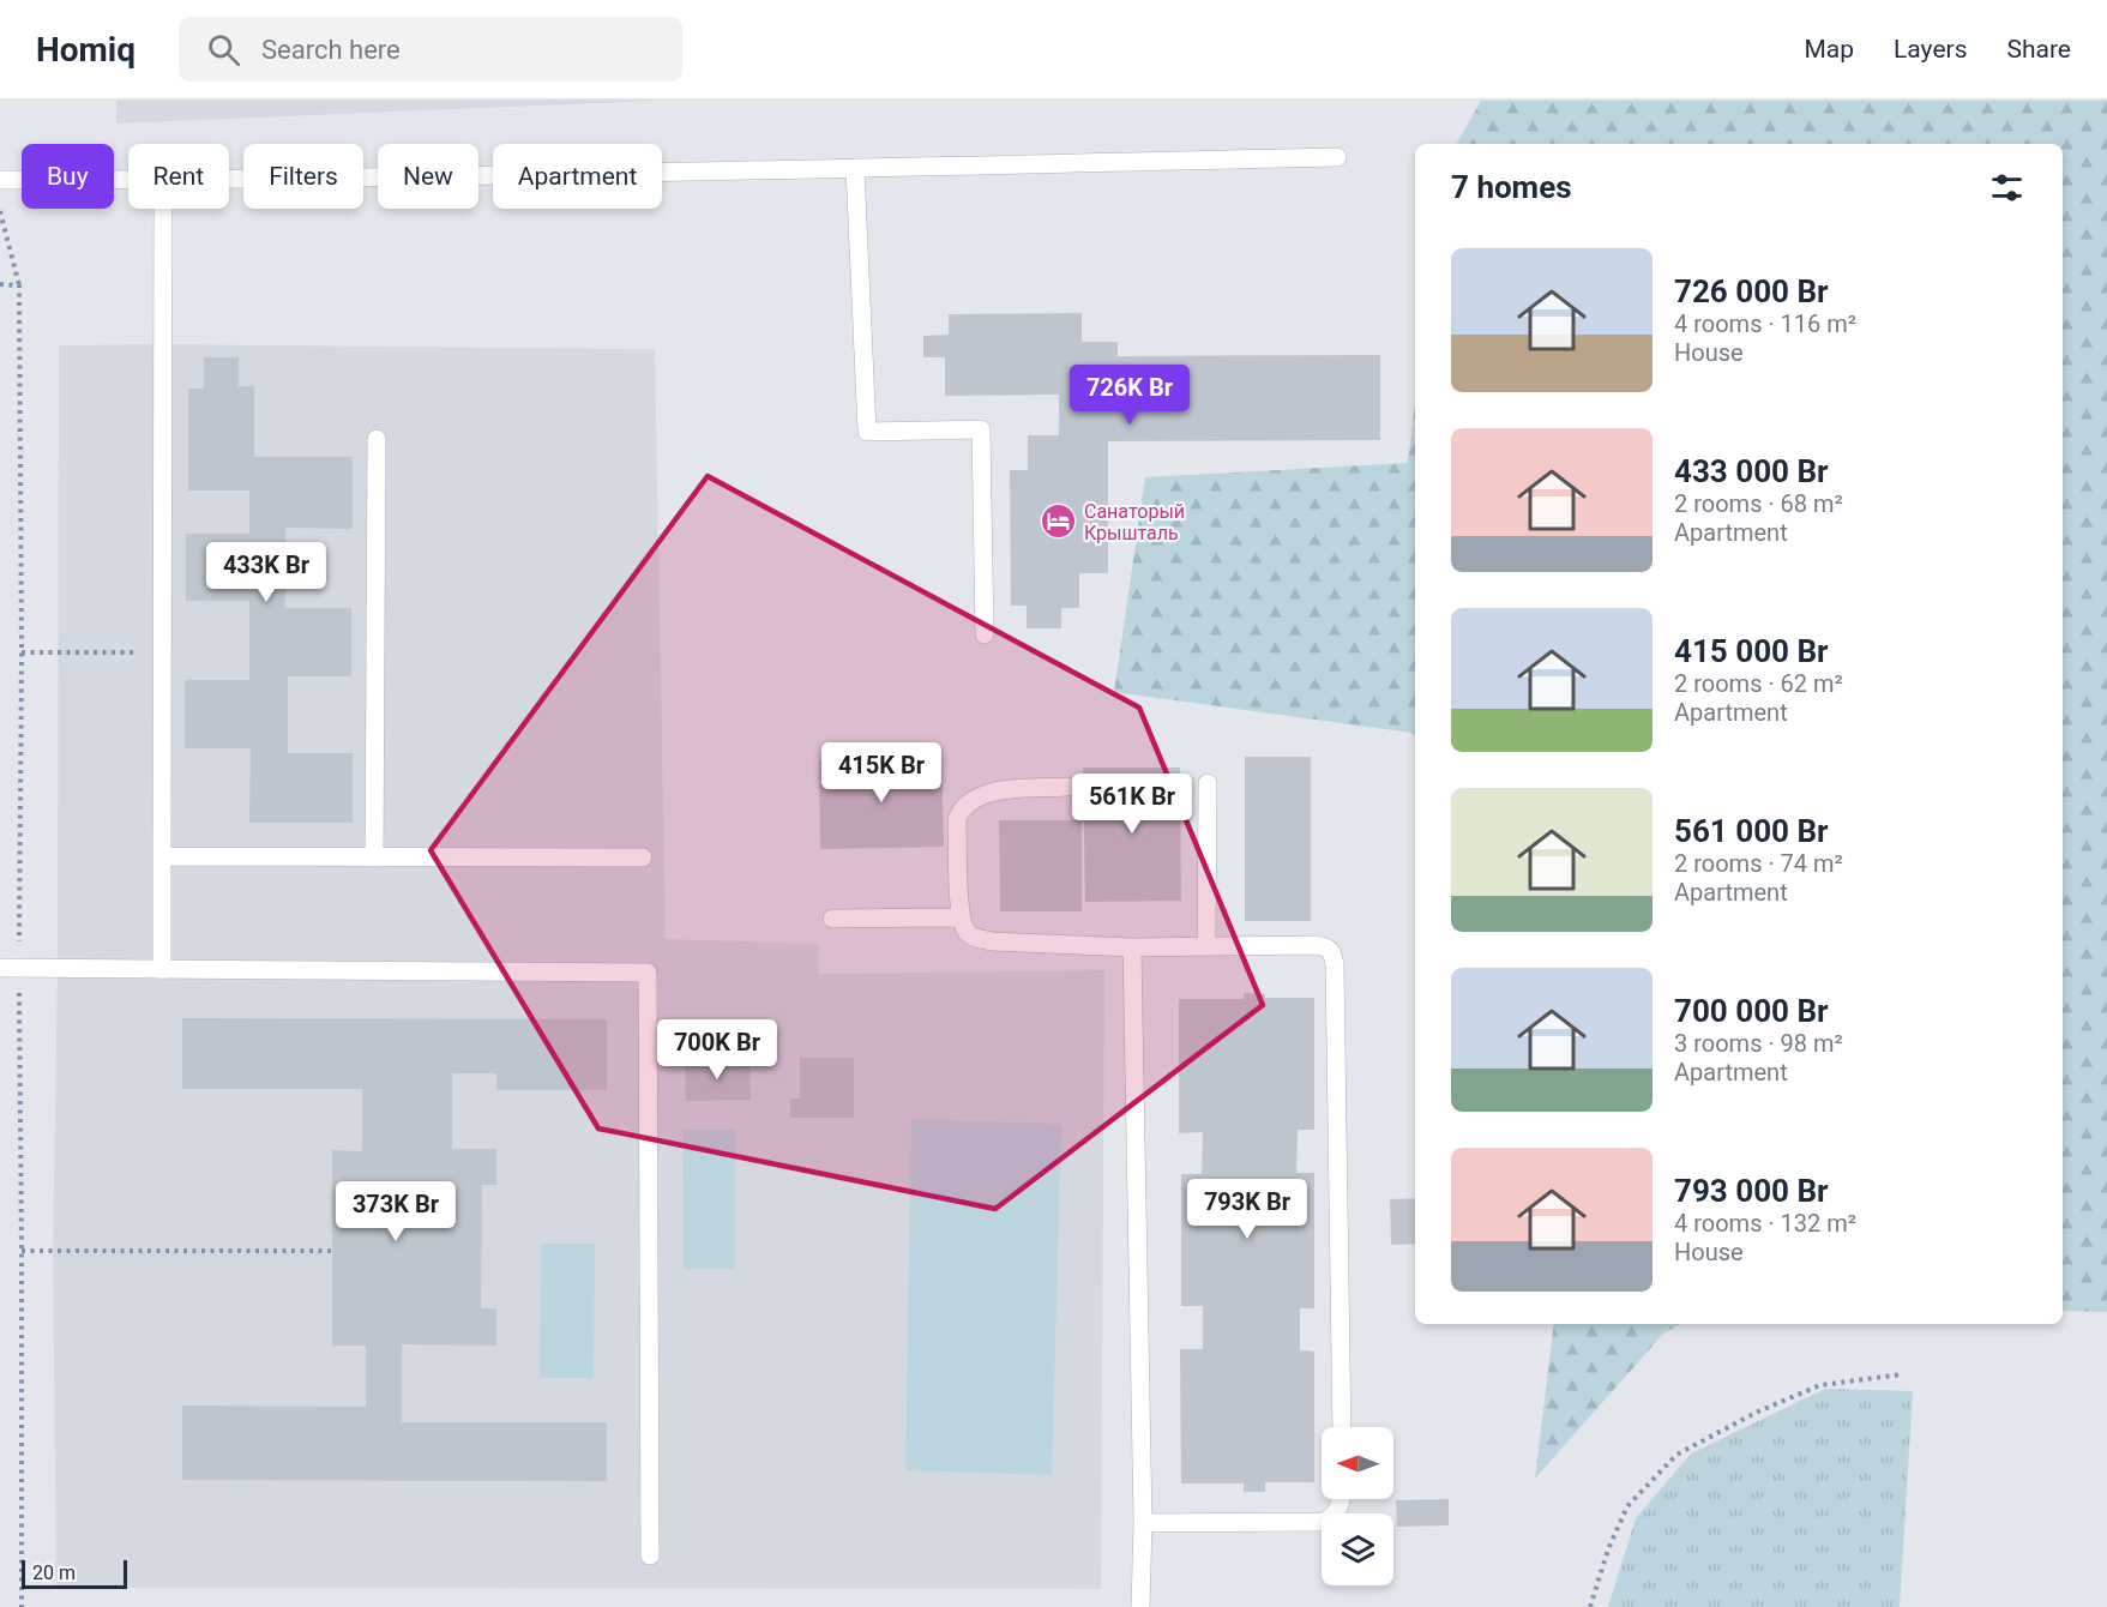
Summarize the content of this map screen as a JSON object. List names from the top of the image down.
{
  "places": {
    "hotel": ["Санаторый Крышталь"]
  },
  "scale_bar": "20 m",
  "north": "left",
  "page": {
    "header": "Homiq",
    "search": "Search here",
    "nav": ["Map", "Layers", "Share"],
    "chip": [
      "Buy",
      "Rent",
      "Filters",
      "New",
      "Apartment"
    ],
    "heading": "7 homes",
    "list": [
      {
        "name": "726 000 Br",
        "note": "4 rooms · 116 m² · House"
      },
      {
        "name": "433 000 Br",
        "note": "2 rooms · 68 m² · Apartment"
      },
      {
        "name": "415 000 Br",
        "note": "2 rooms · 62 m² · Apartment"
      },
      {
        "name": "561 000 Br",
        "note": "2 rooms · 74 m² · Apartment"
      },
      {
        "name": "700 000 Br",
        "note": "3 rooms · 98 m² · Apartment"
      },
      {
        "name": "793 000 Br",
        "note": "4 rooms · 132 m² · House"
      }
    ],
    "price": [
      "726K Br",
      "433K Br",
      "415K Br",
      "561K Br",
      "700K Br",
      "793K Br",
      "373K Br"
    ],
    "scale": "20 m"
  }
}
